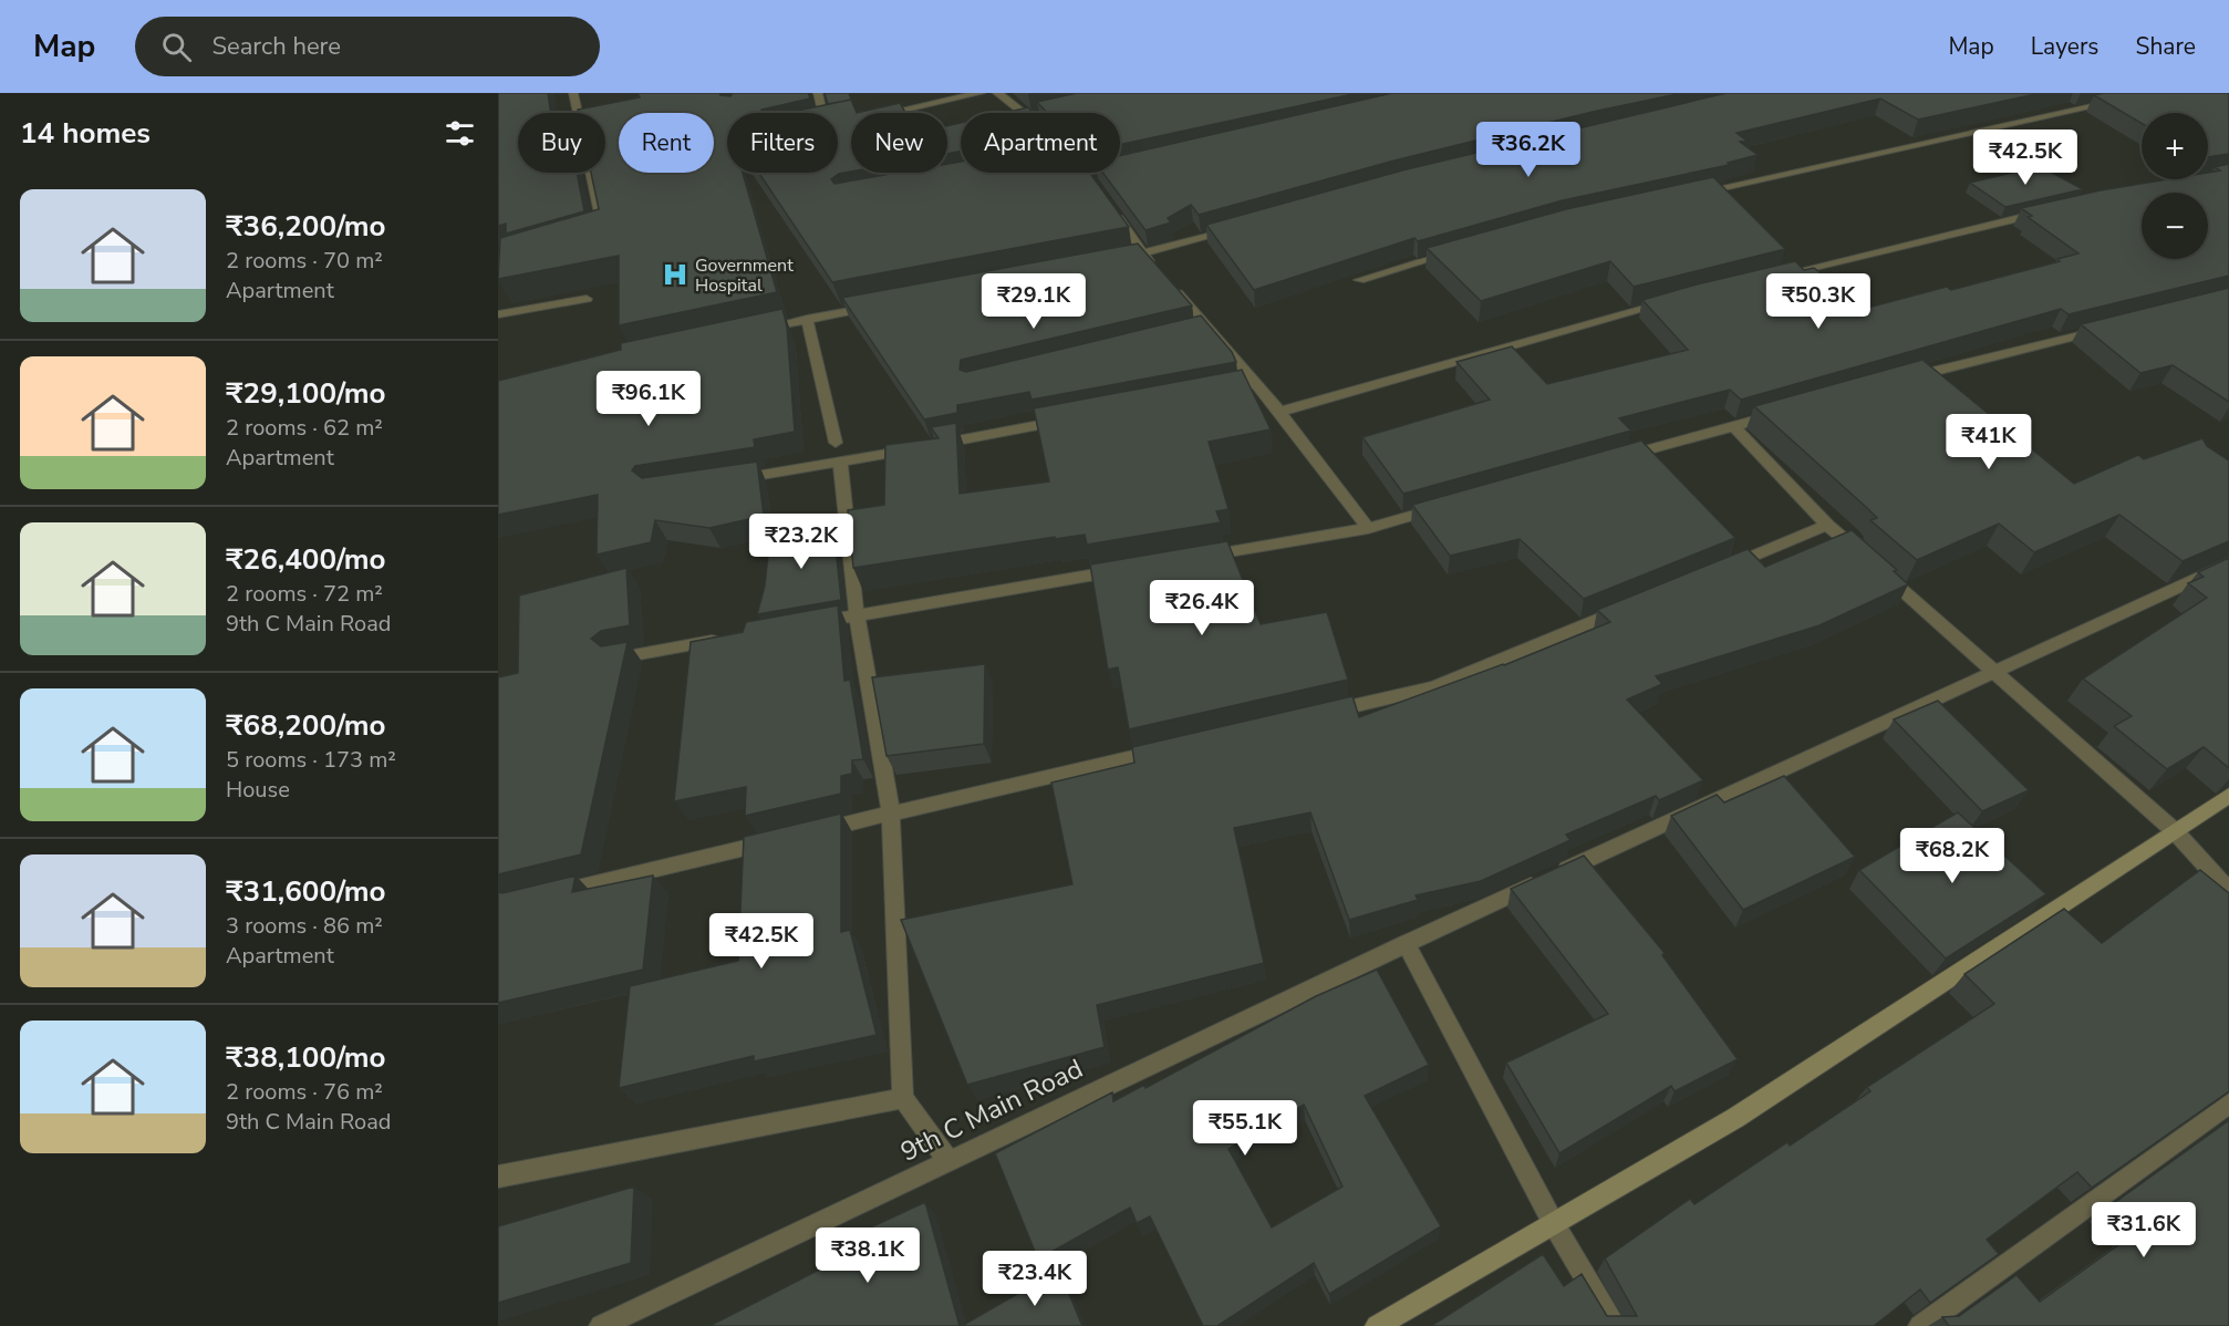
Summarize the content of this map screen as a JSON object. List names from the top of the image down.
{
  "streets": {
    "street": ["9th C Main Road"]
  },
  "places": {
    "hospital": ["Government Hospital"]
  },
  "page": {
    "header": "Map",
    "search": "Search here",
    "nav": ["Map", "Layers", "Share"],
    "heading": "14 homes",
    "map_buttons": ["+", "−"],
    "chip": [
      "Buy",
      "Rent",
      "Filters",
      "New",
      "Apartment"
    ],
    "price": [
      "₹36.2K",
      "₹42.5K",
      "₹29.1K",
      "₹50.3K",
      "₹96.1K",
      "₹41K",
      "₹23.2K",
      "₹26.4K",
      "₹68.2K",
      "₹42.5K",
      "₹55.1K",
      "₹31.6K",
      "₹38.1K",
      "₹23.4K"
    ],
    "list": [
      {
        "name": "₹36,200/mo",
        "note": "2 rooms · 70 m² · Apartment"
      },
      {
        "name": "₹29,100/mo",
        "note": "2 rooms · 62 m² · Apartment"
      },
      {
        "name": "₹26,400/mo",
        "note": "2 rooms · 72 m² · 9th C Main Road"
      },
      {
        "name": "₹68,200/mo",
        "note": "5 rooms · 173 m² · House"
      },
      {
        "name": "₹31,600/mo",
        "note": "3 rooms · 86 m² · Apartment"
      },
      {
        "name": "₹38,100/mo",
        "note": "2 rooms · 76 m² · 9th C Main Road"
      }
    ]
  }
}
